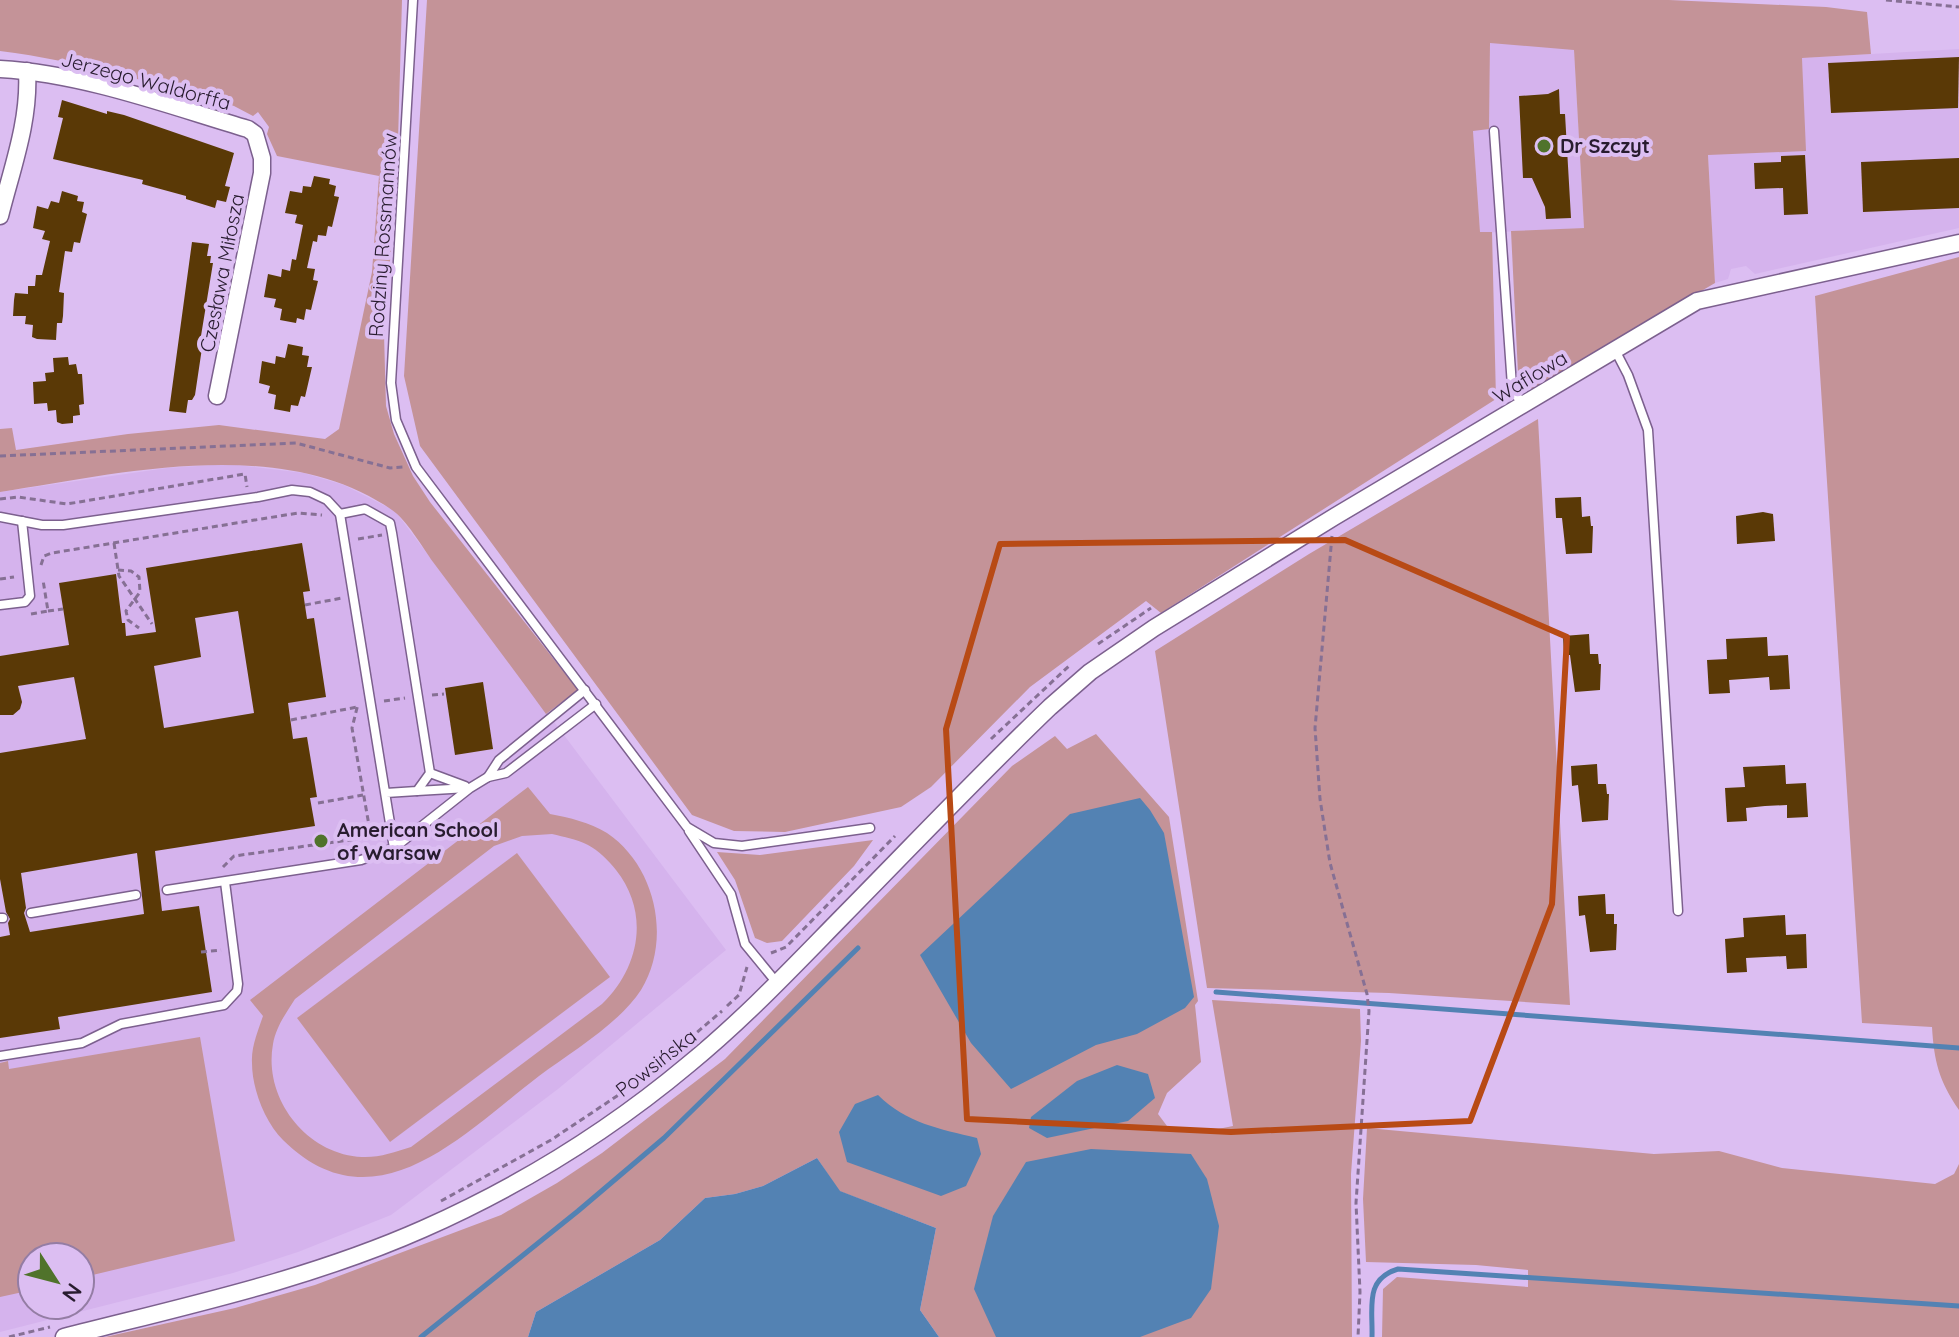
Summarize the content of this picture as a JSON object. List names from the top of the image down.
{
  "streets": {
    "street": [
      "Jerzego Waldorffa",
      "Czesława Miłosza",
      "Waflowa",
      "Powsińska"
    ],
    "lane": ["Rodziny Rossmannów"]
  },
  "crossings": [
    ["Jerzego Waldorffa", "Czesława Miłosza"],
    ["Rodziny Rossmannów", "Powsińska"],
    ["Waflowa", "Powsińska"]
  ],
  "places": ["Dr Szczyt", "American School of Warsaw"],
  "north": "bottom right"
}
